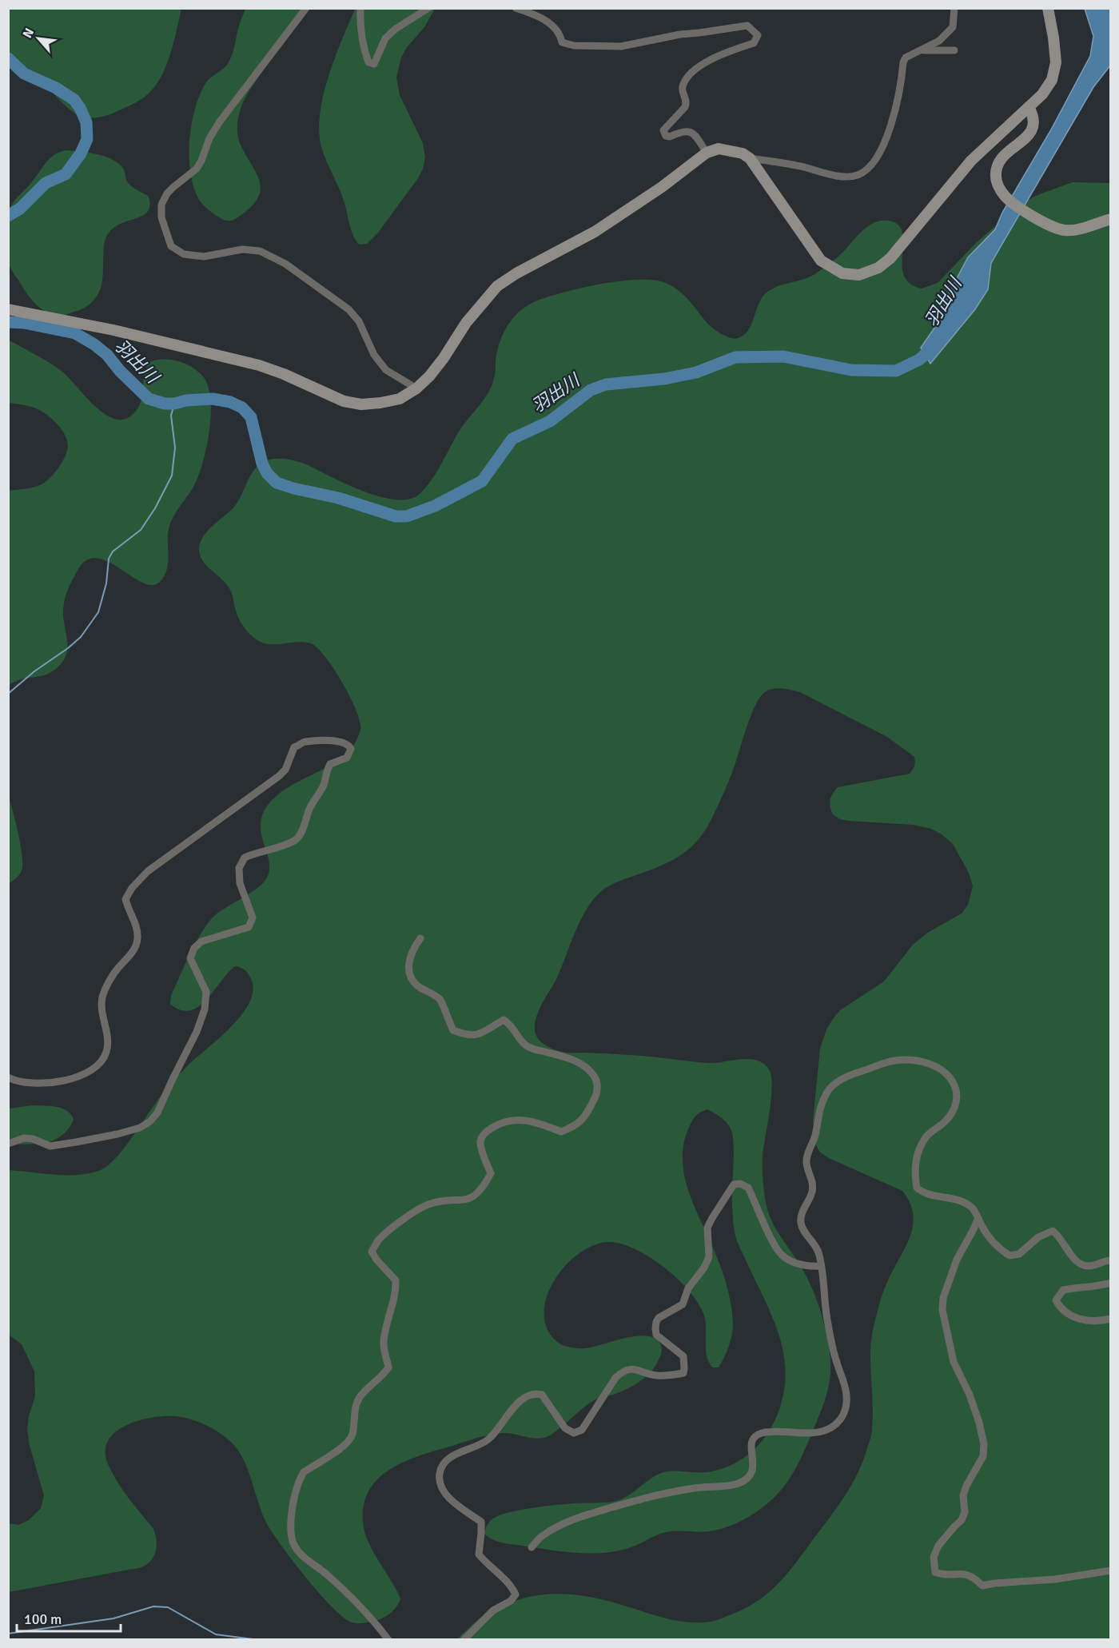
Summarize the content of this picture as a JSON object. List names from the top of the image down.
{
  "water": ["羽出川"],
  "scale_bar": "100 m",
  "north": "top left"
}
